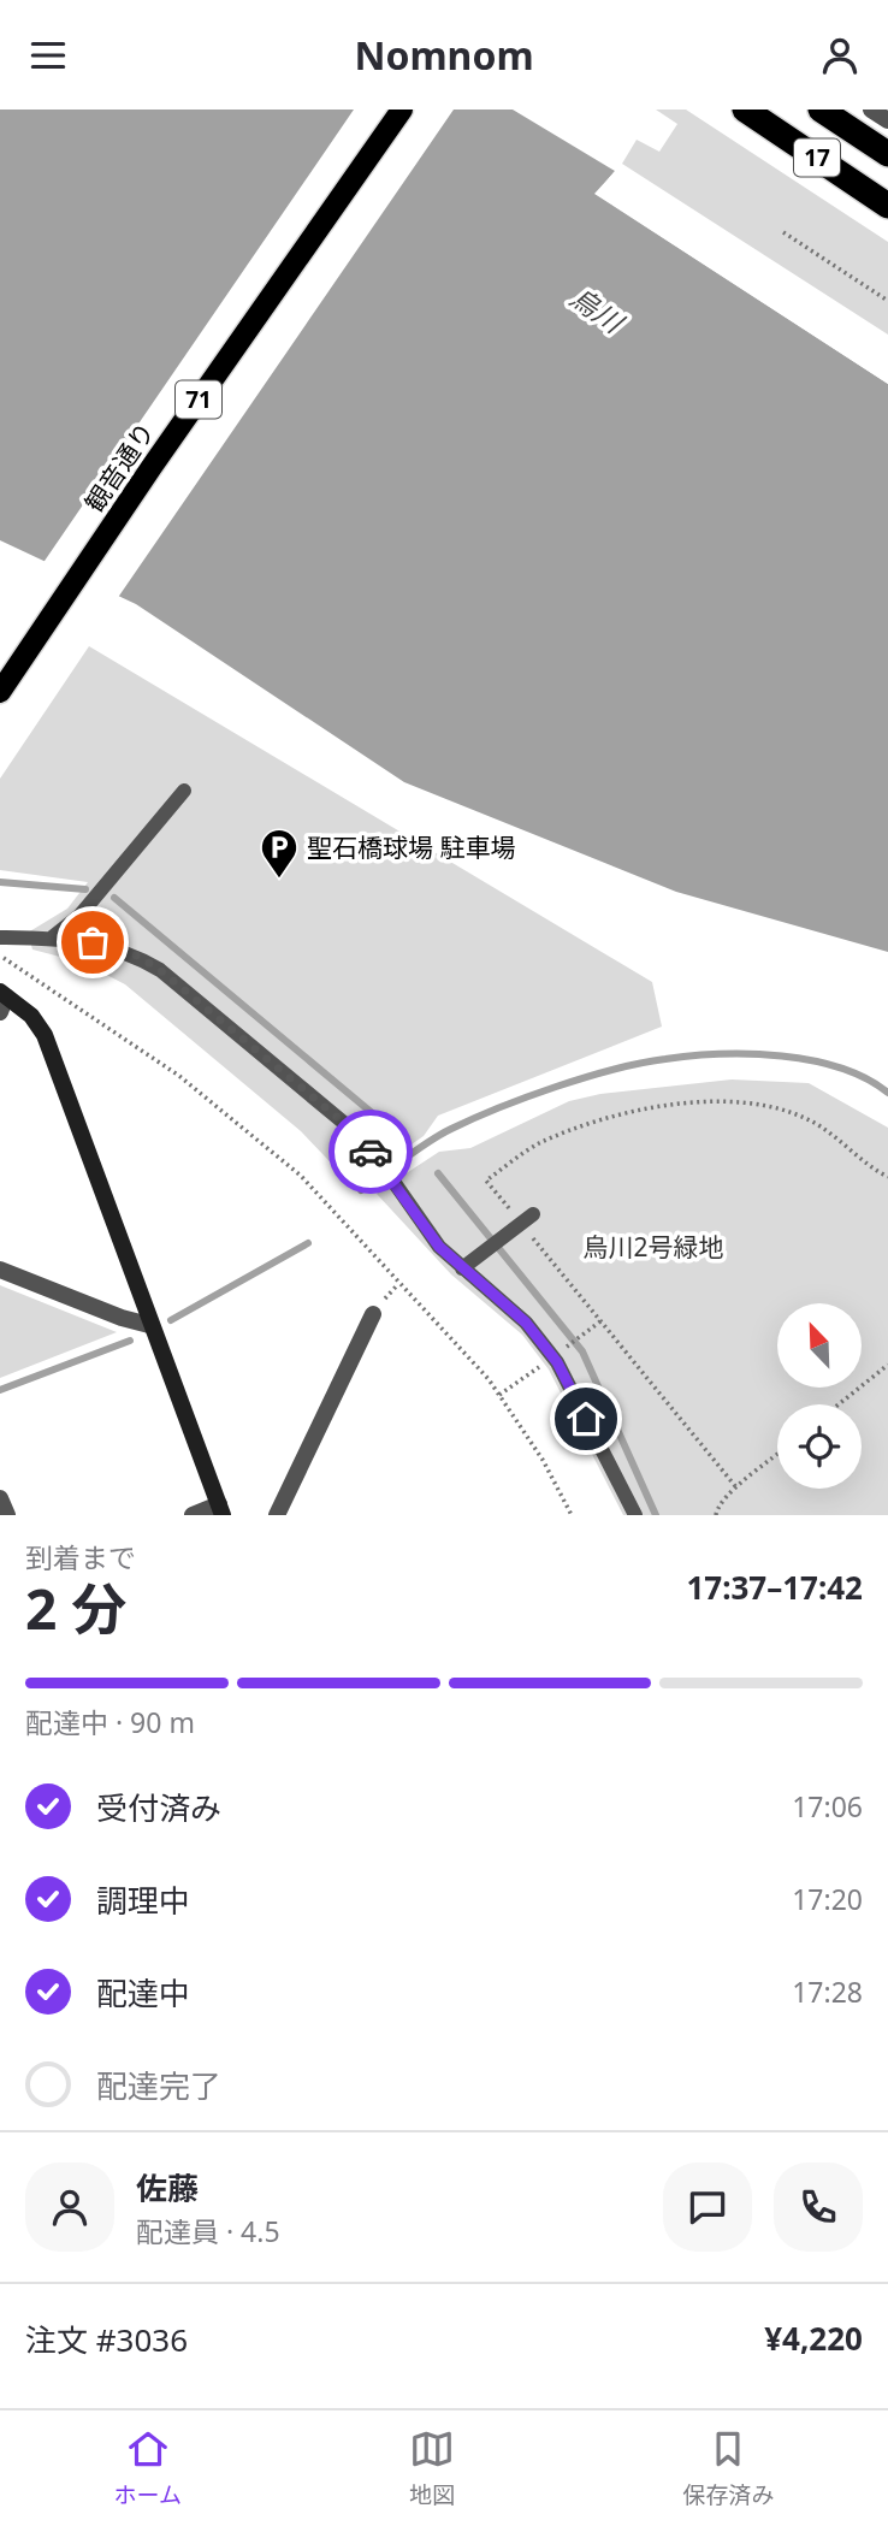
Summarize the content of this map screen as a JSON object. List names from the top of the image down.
{
  "streets": {
    "highway": ["17"],
    "main road": ["71", "観音通り"]
  },
  "water": ["烏川"],
  "parks": ["烏川2号緑地"],
  "places": {
    "parking": ["聖石橋球場 駐車場"]
  },
  "north": "top left",
  "page": {
    "header": "Nomnom",
    "heading": ["2 分", "到着まで", "17:37–17:42"],
    "panel": [
      "佐藤",
      "配達員 · 4.5",
      "注文 #3036",
      "¥4,220"
    ],
    "bar": "配達中 · 90 m",
    "list": [
      ["受付済み", "17:06"],
      ["調理中", "17:20"],
      ["配達中", "17:28"],
      "配達完了"
    ],
    "tabs": ["ホーム", "地図", "保存済み"]
  }
}
